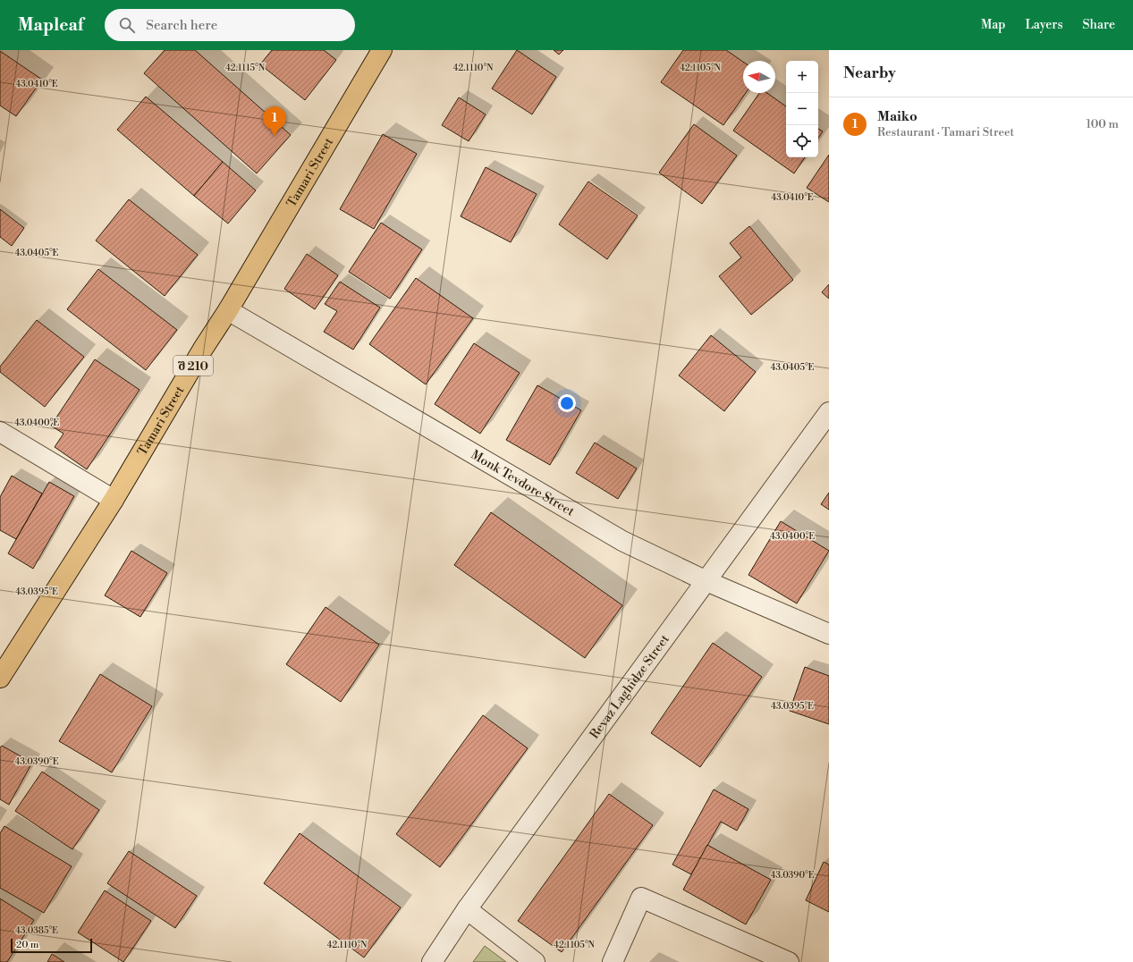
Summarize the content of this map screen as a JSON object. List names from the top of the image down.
{
  "streets": {
    "main road": ["Tamari Street", "შ 210"],
    "street": ["Monk Tevdore Street", "Revaz Laghidze Street"]
  },
  "crossings": [
    ["Tamari Street", "Monk Tevdore Street"],
    ["Monk Tevdore Street", "Revaz Laghidze Street"]
  ],
  "scale_bar": "20 m",
  "north": "left",
  "page": {
    "header": "Mapleaf",
    "search": "Search here",
    "nav": ["Map", "Layers", "Share"],
    "heading": "Nearby",
    "map_buttons": ["+", "−"],
    "list": [
      {
        "mark": "1",
        "name": "Maiko",
        "note": "Restaurant · Tamari Street",
        "value": "100 m"
      }
    ],
    "pins": "1",
    "scale": "20 m"
  },
  "coordinates": [
    "42.1115°N",
    "42.1110°N",
    "42.1105°N",
    "43.0410°E",
    "43.0405°E",
    "43.0400°E",
    "43.0395°E",
    "43.0390°E",
    "43.0385°E"
  ]
}
